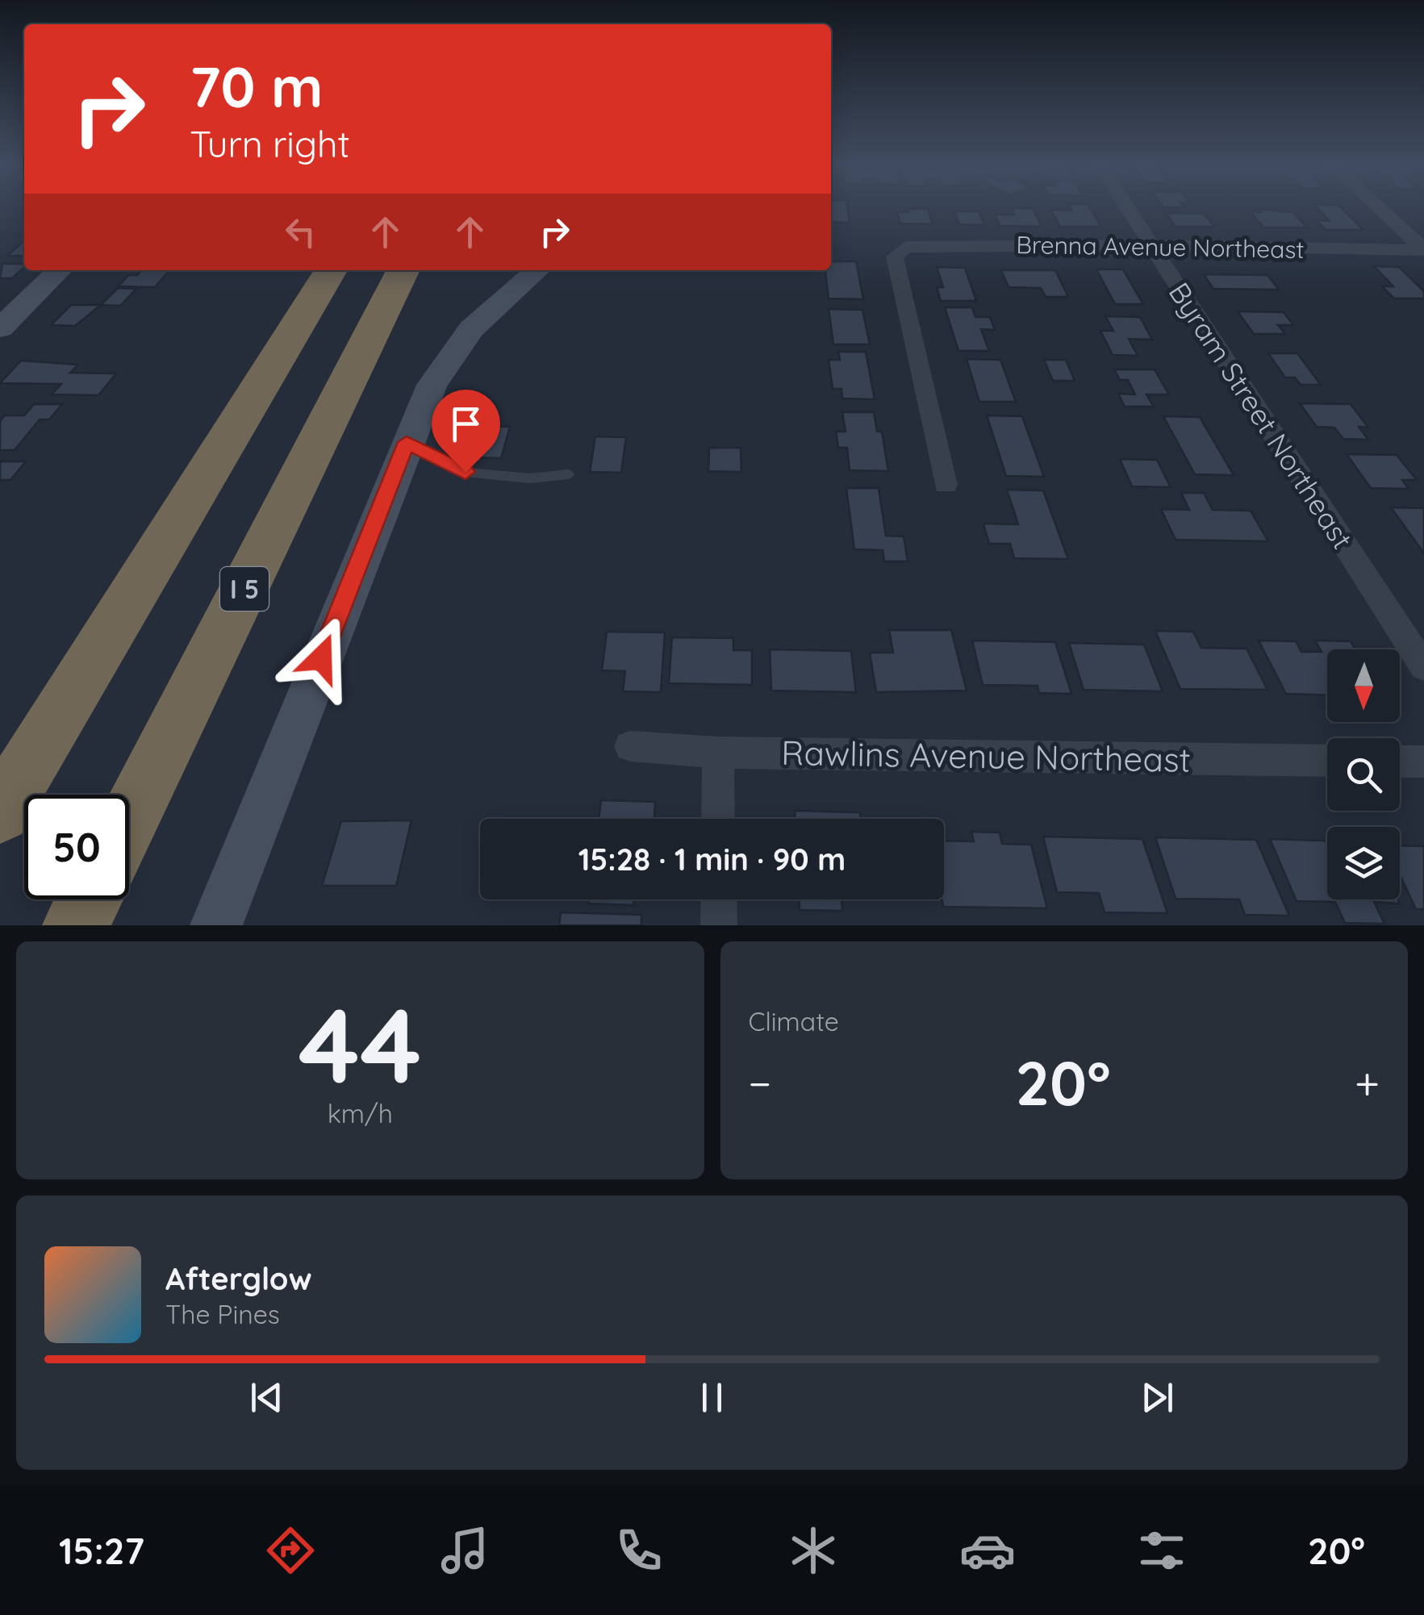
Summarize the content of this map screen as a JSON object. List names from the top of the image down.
{
  "streets": {
    "highway": ["I 5"],
    "street": ["Brenna Avenue Northeast", "Byram Street Northeast", "Rawlins Avenue Northeast"]
  },
  "crossings": [
    ["Brenna Avenue Northeast", "Byram Street Northeast"]
  ],
  "north": "bottom",
  "page": {
    "turn": ["70 m", "Turn right"],
    "limit": "50",
    "trip": "15:28 · 1 min · 90 m",
    "tile": [
      ["44", "km/h"],
      "Climate"
    ],
    "heat": ["−", "20°", "+"],
    "song": ["Afterglow", "The Pines"],
    "tabs": ["15:27", "20°"]
  }
}
